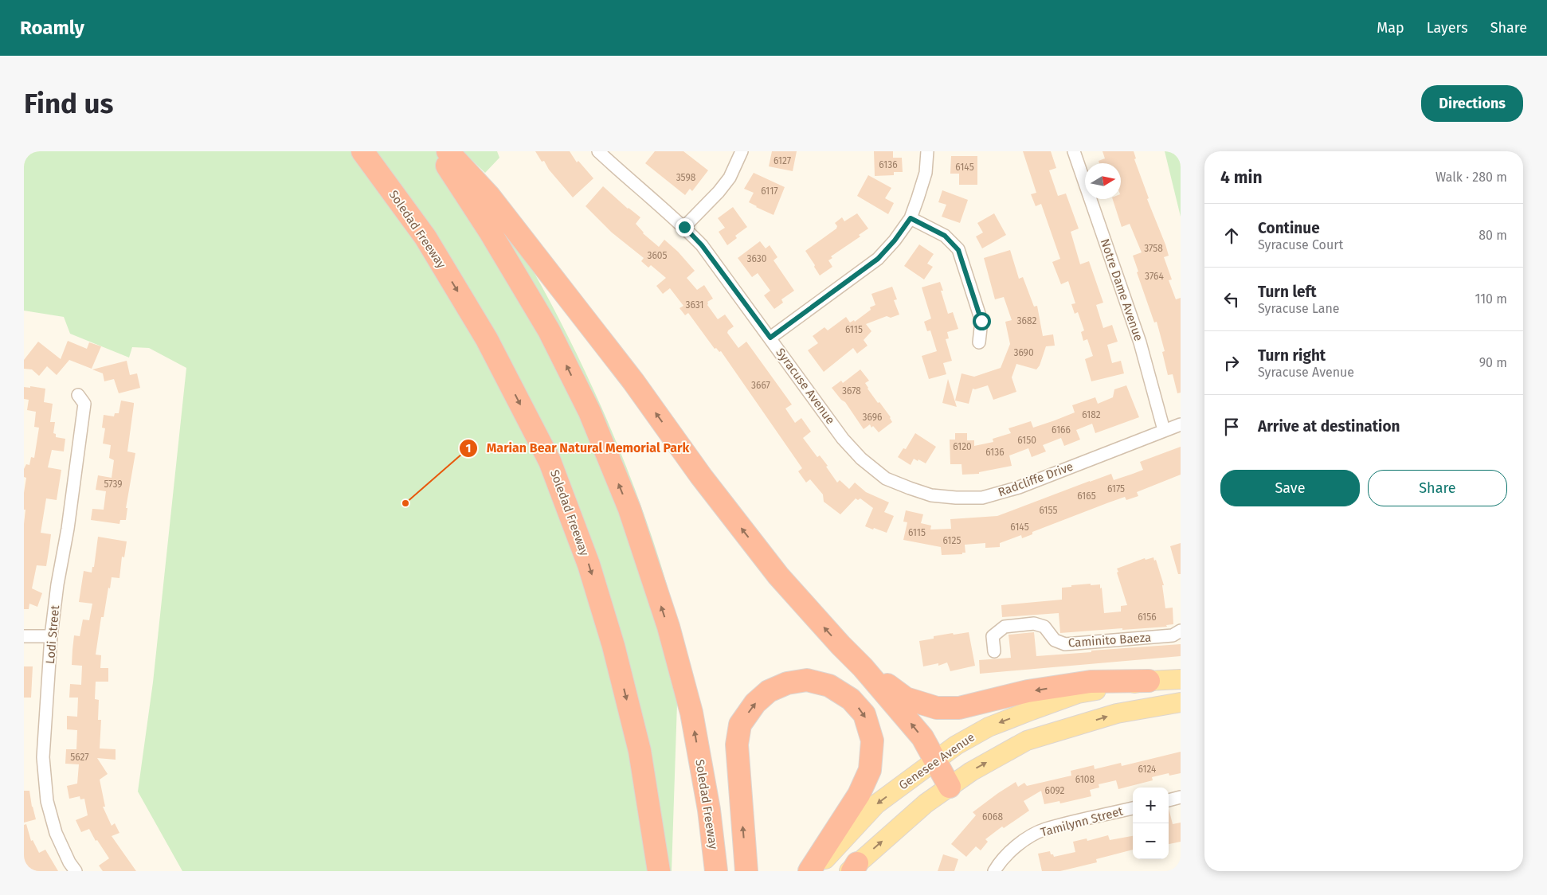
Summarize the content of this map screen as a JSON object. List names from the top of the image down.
{
  "streets": {
    "highway": ["Soledad Freeway"],
    "main road": ["Genesee Avenue"],
    "street": [
      "Notre Dame Avenue",
      "Syracuse Avenue",
      "Radcliffe Drive",
      "Lodi Street",
      "Caminito Baeza",
      "Tamilynn Street"
    ]
  },
  "crossings": [
    ["Notre Dame Avenue", "Radcliffe Drive"],
    ["Syracuse Avenue", "Radcliffe Drive"]
  ],
  "places": ["Marian Bear Natural Memorial Park"],
  "house_numbers": [
    "6127",
    "6136",
    "6145",
    "3598",
    "6117",
    "3758",
    "3605",
    "3630",
    "3764",
    "3631",
    "3682",
    "6115",
    "3690",
    "3667",
    "3678",
    "6182",
    "3696",
    "6166",
    "6150",
    "6120",
    "6136",
    "5739",
    "6175",
    "6165",
    "6155",
    "6145",
    "6115",
    "6125",
    "6156",
    "5627",
    "6124",
    "6108",
    "6092",
    "6068"
  ],
  "north": "right",
  "page": {
    "header": "Roamly",
    "nav": ["Map", "Layers", "Share"],
    "buttons": [
      "Directions",
      ["Save", "Share"]
    ],
    "title": "Find us",
    "heading": ["4 min", "Walk · 280 m"],
    "list": [
      ["Continue", "Syracuse Court", "80 m"],
      ["Turn left", "Syracuse Lane", "110 m"],
      ["Turn right", "Syracuse Avenue", "90 m"],
      "Arrive at destination"
    ],
    "map_buttons": ["+", "−"]
  }
}
